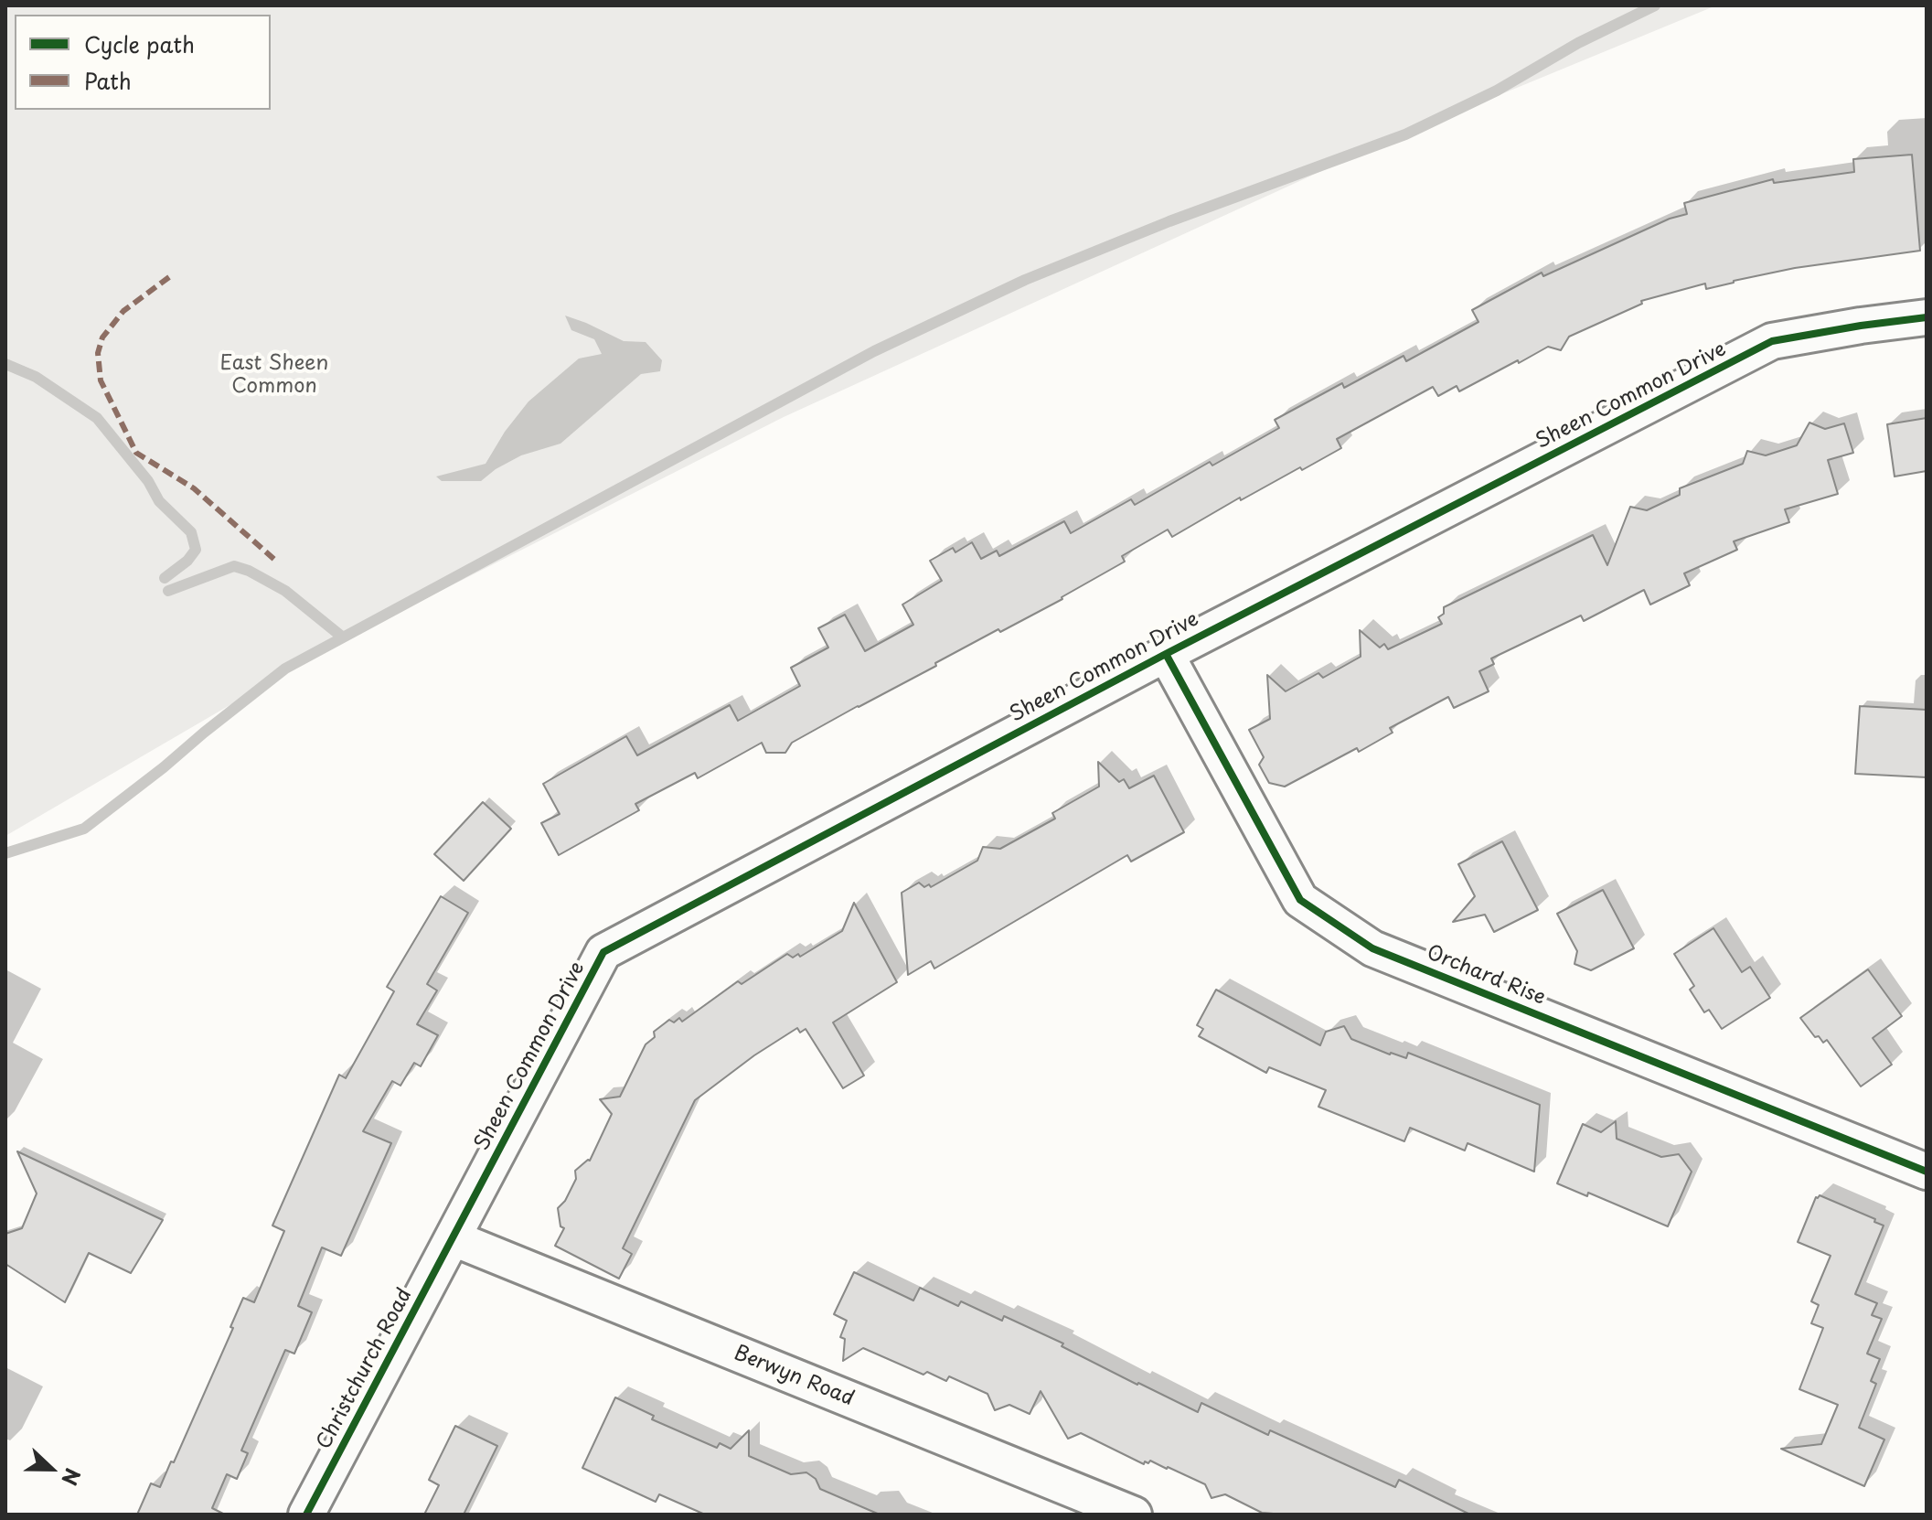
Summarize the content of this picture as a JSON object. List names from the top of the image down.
{
  "streets": {
    "street": [
      "Sheen Common Drive",
      "Orchard Rise",
      "Christchurch Road",
      "Berwyn Road"
    ]
  },
  "crossings": [
    ["Sheen Common Drive", "Orchard Rise"],
    ["Sheen Common Drive", "Christchurch Road"],
    ["Sheen Common Drive", "Berwyn Road"],
    ["Christchurch Road", "Berwyn Road"]
  ],
  "parks": ["East Sheen Common"],
  "legend": ["Cycle path", "Path"],
  "north": "right"
}
